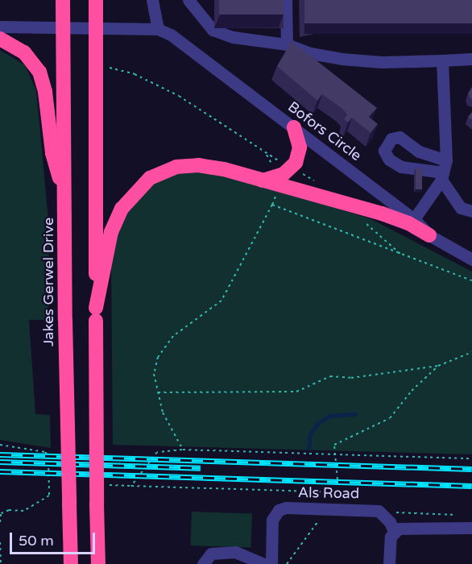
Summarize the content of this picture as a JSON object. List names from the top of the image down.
{
  "streets": {
    "highway": ["Jakes Gerwel Drive"],
    "street": ["Bofors Circle", "Als Road"]
  },
  "crossings": [
    ["Bofors Circle", "Jakes Gerwel Drive"]
  ],
  "scale_bar": "50 m"
}
